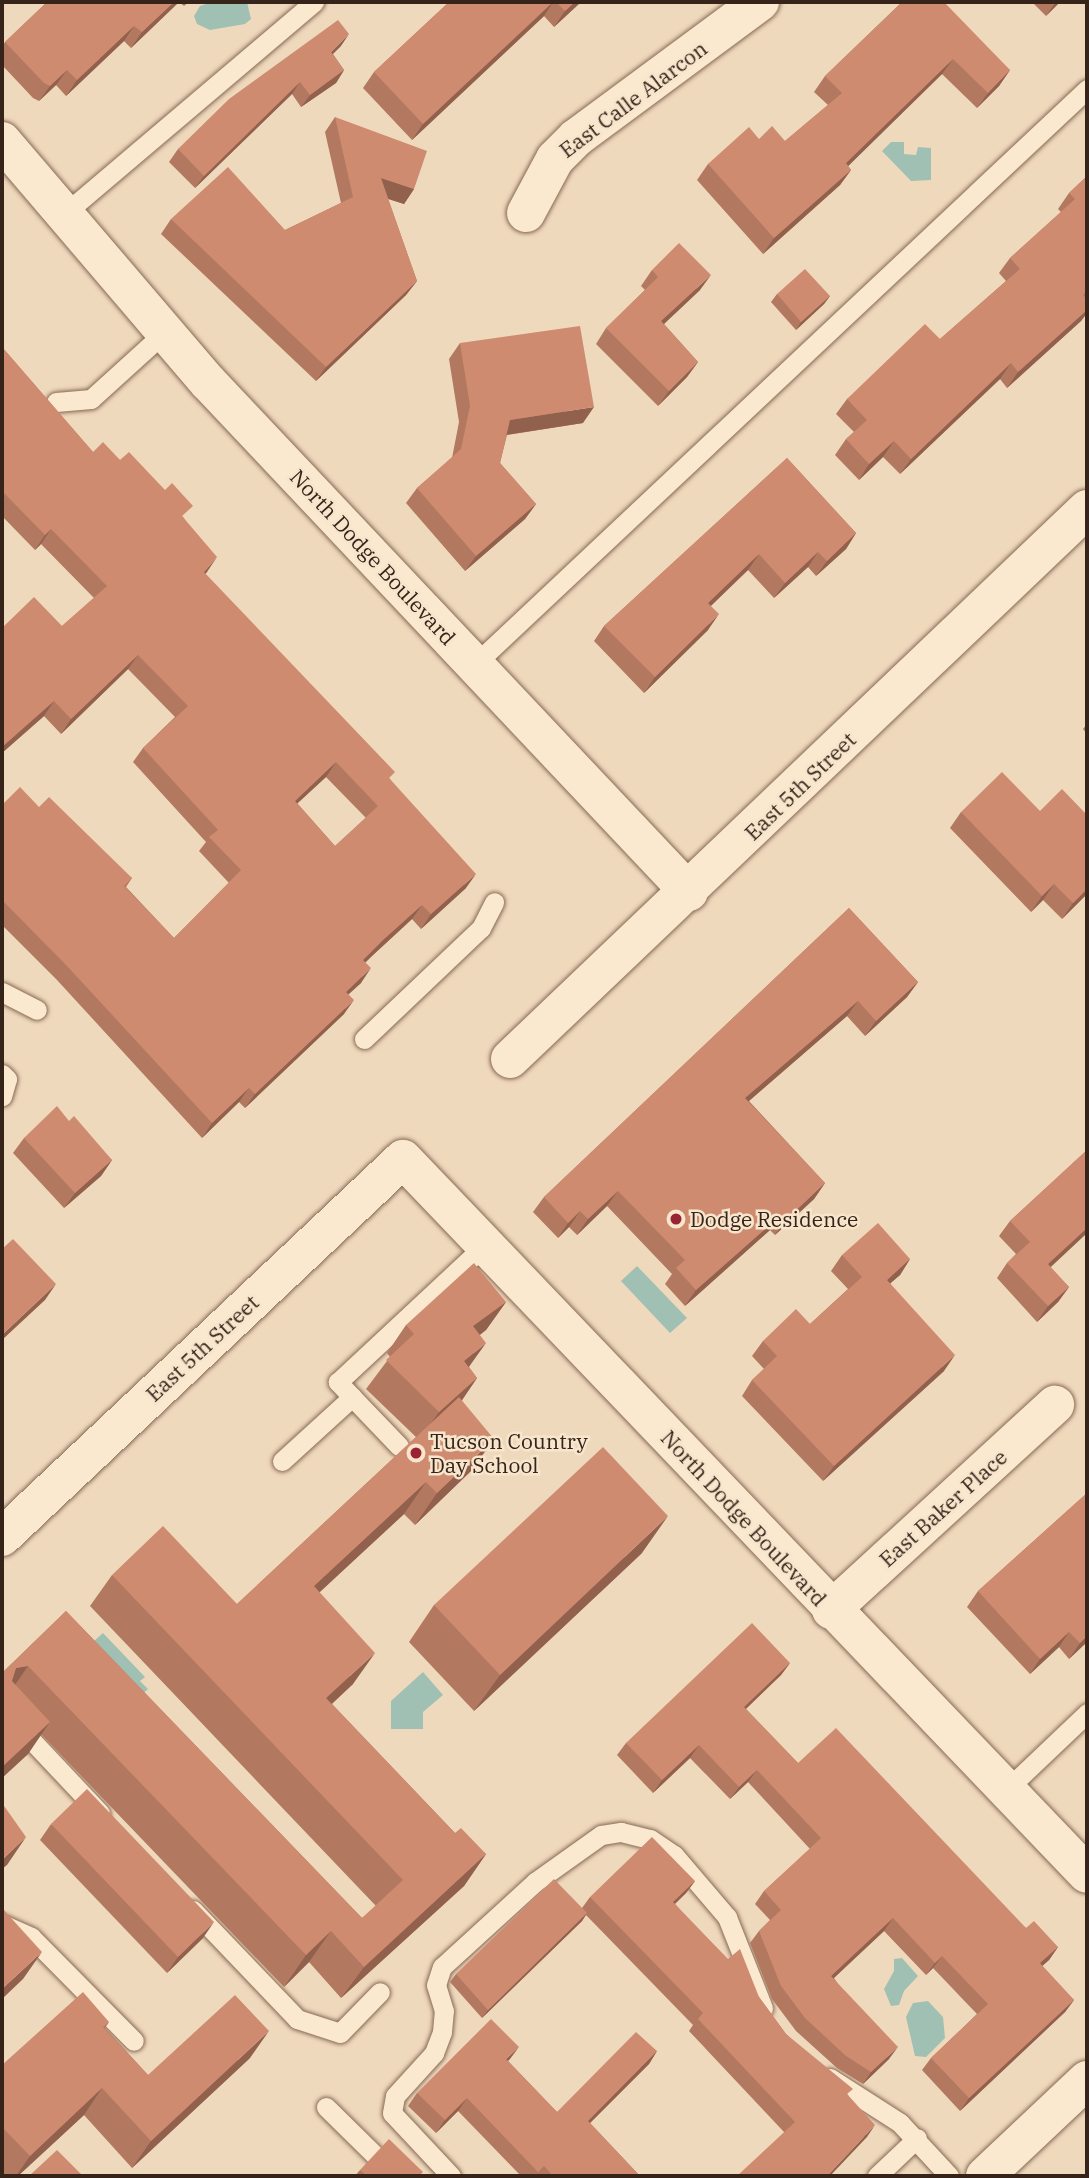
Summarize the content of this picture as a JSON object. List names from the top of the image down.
{
  "streets": {
    "street": [
      "East Calle Alarcon",
      "North Dodge Boulevard",
      "East 5th Street",
      "East Baker Place"
    ]
  },
  "crossings": [
    ["North Dodge Boulevard", "East 5th Street"],
    ["North Dodge Boulevard", "East Baker Place"]
  ],
  "places": ["Dodge Residence", "Tucson Country Day School"]
}
